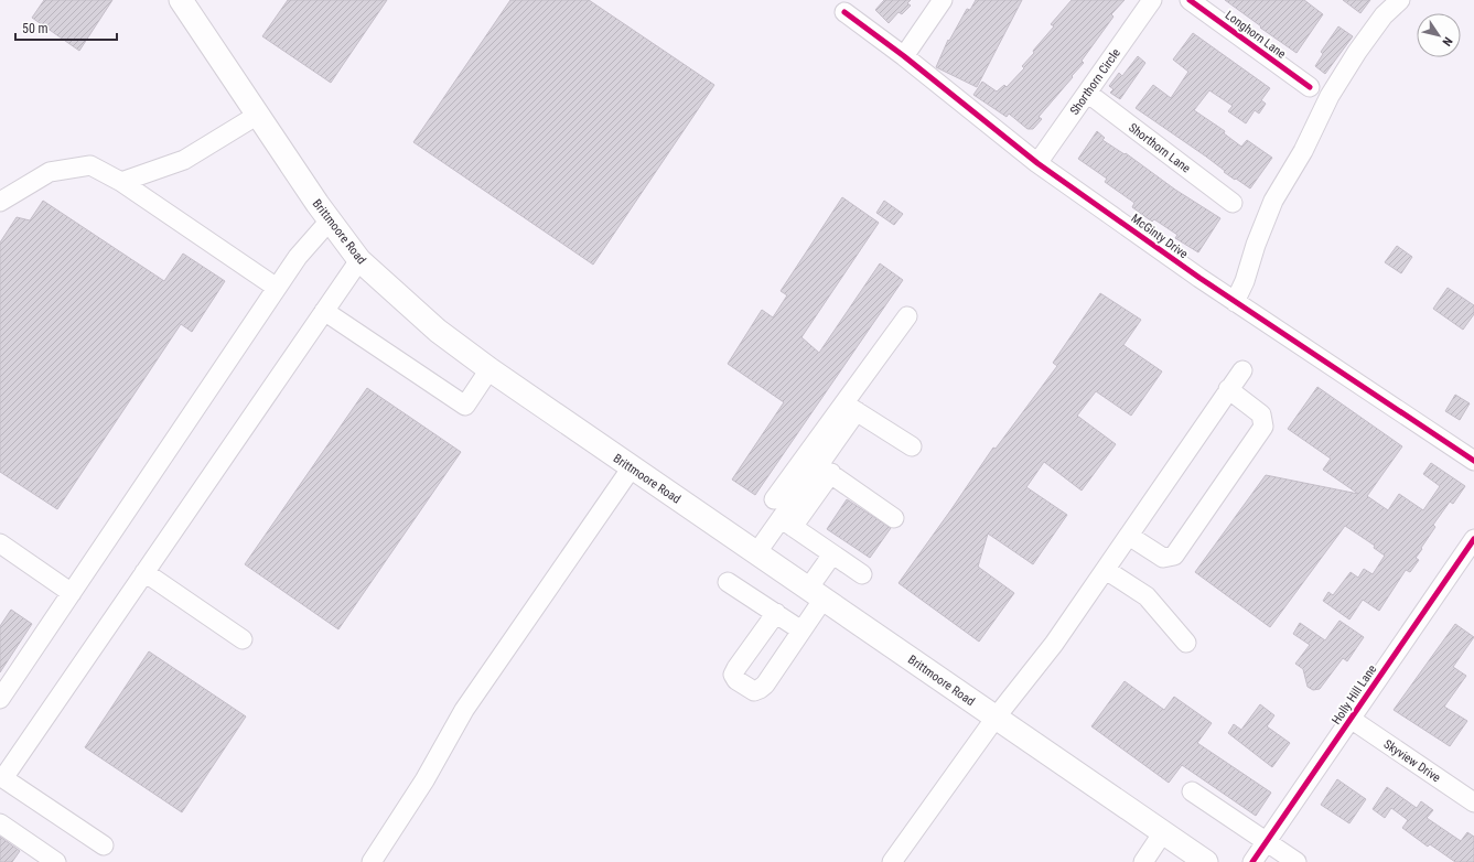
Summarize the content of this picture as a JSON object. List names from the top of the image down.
{
  "streets": {
    "main road": ["Brittmoore Road"],
    "street": [
      "Longhorn Lane",
      "Shorthorn Circle",
      "Shorthorn Lane",
      "McGinty Drive",
      "Holly Hill Lane",
      "Skyview Drive"
    ]
  },
  "crossings": [
    ["Shorthorn Circle", "Shorthorn Lane"],
    ["Shorthorn Circle", "McGinty Drive"],
    ["Holly Hill Lane", "Skyview Drive"]
  ],
  "scale_bar": "50 m",
  "north": "bottom right"
}
